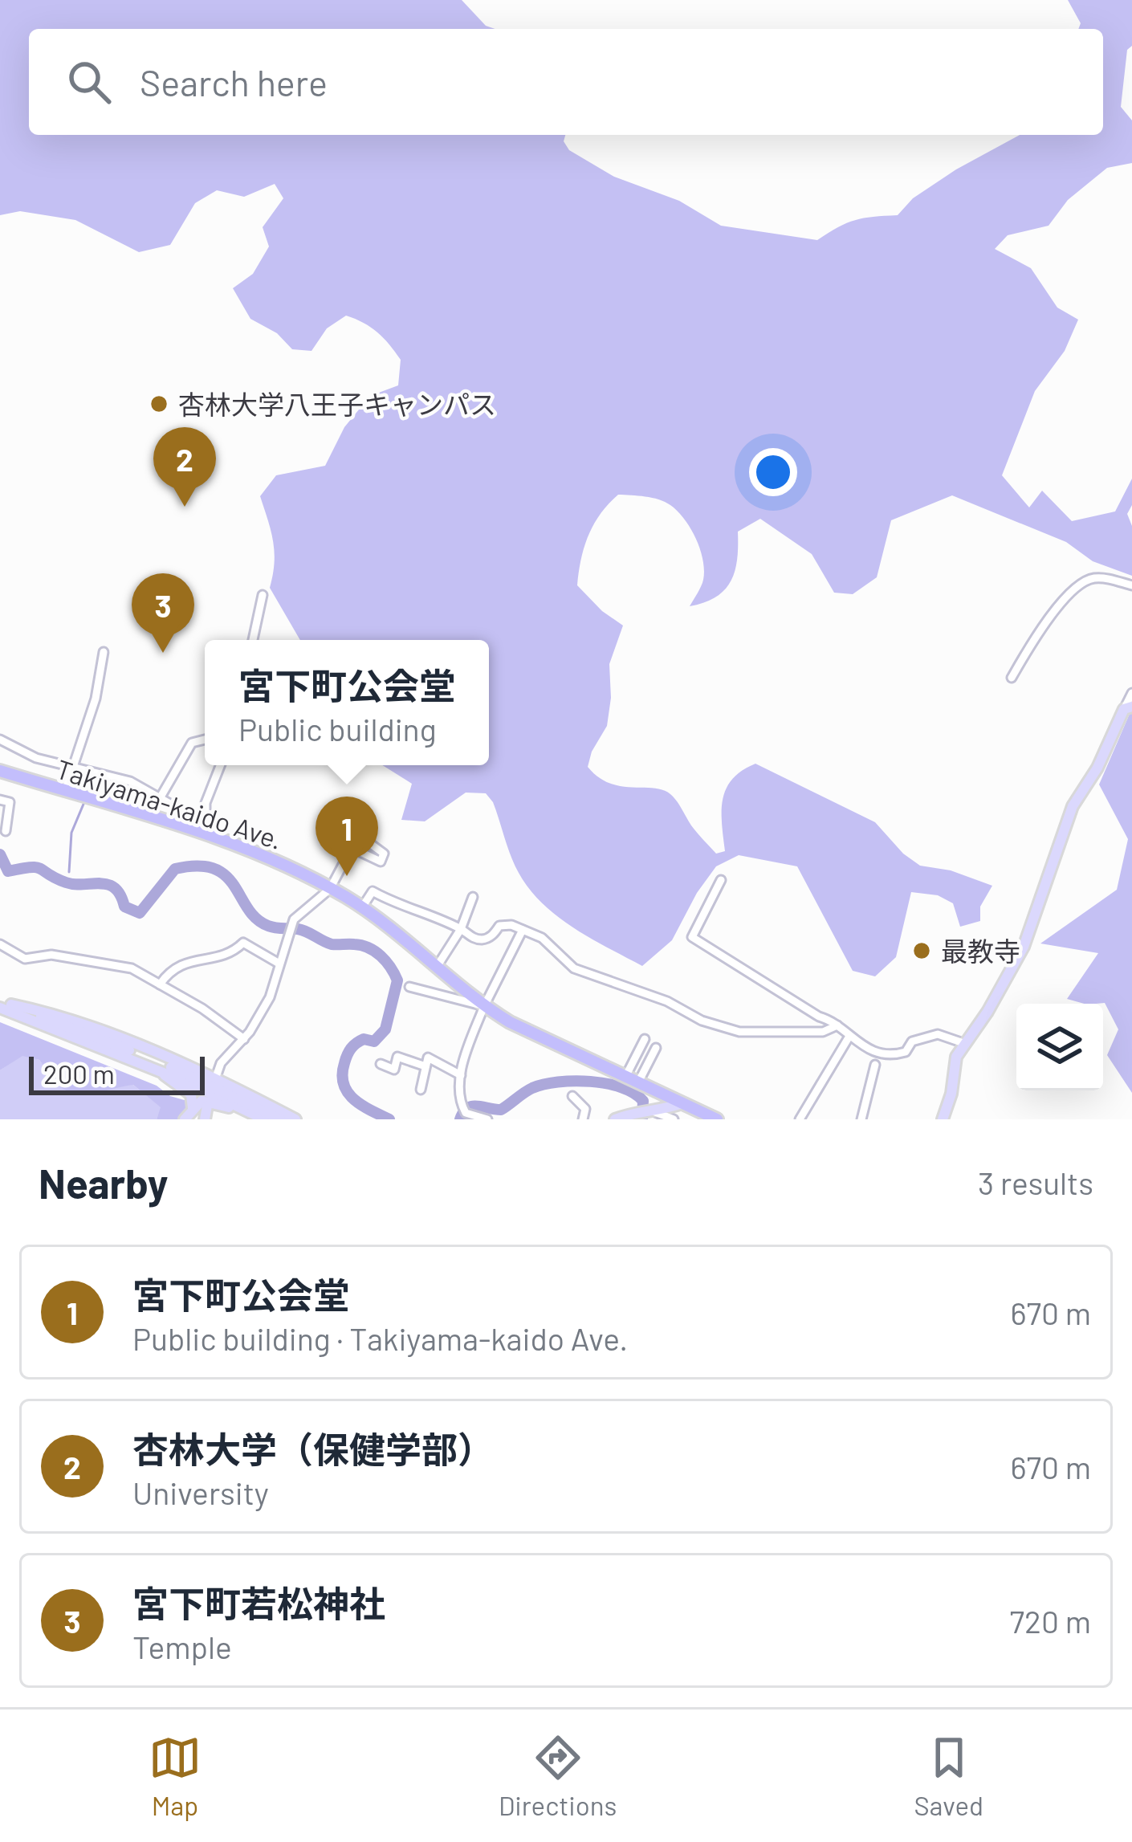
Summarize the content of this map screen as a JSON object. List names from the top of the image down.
{
  "streets": {
    "highway": ["Takiyama-kaido Ave."]
  },
  "places": ["杏林大学八王子キャンパス", "最教寺"],
  "scale_bar": "200 m",
  "page": {
    "search": "Search here",
    "pins": ["2", "3", "1"],
    "popup": ["宮下町公会堂", "Public building"],
    "scale": "200 m",
    "heading": ["Nearby", "3 results"],
    "list": [
      {
        "mark": "1",
        "name": "宮下町公会堂",
        "note": "Public building · Takiyama-kaido Ave.",
        "value": "670 m"
      },
      {
        "mark": "2",
        "name": "杏林大学（保健学部）",
        "note": "University",
        "value": "670 m"
      },
      {
        "mark": "3",
        "name": "宮下町若松神社",
        "note": "Temple",
        "value": "720 m"
      }
    ],
    "nav": ["Map", "Directions", "Saved"]
  }
}
